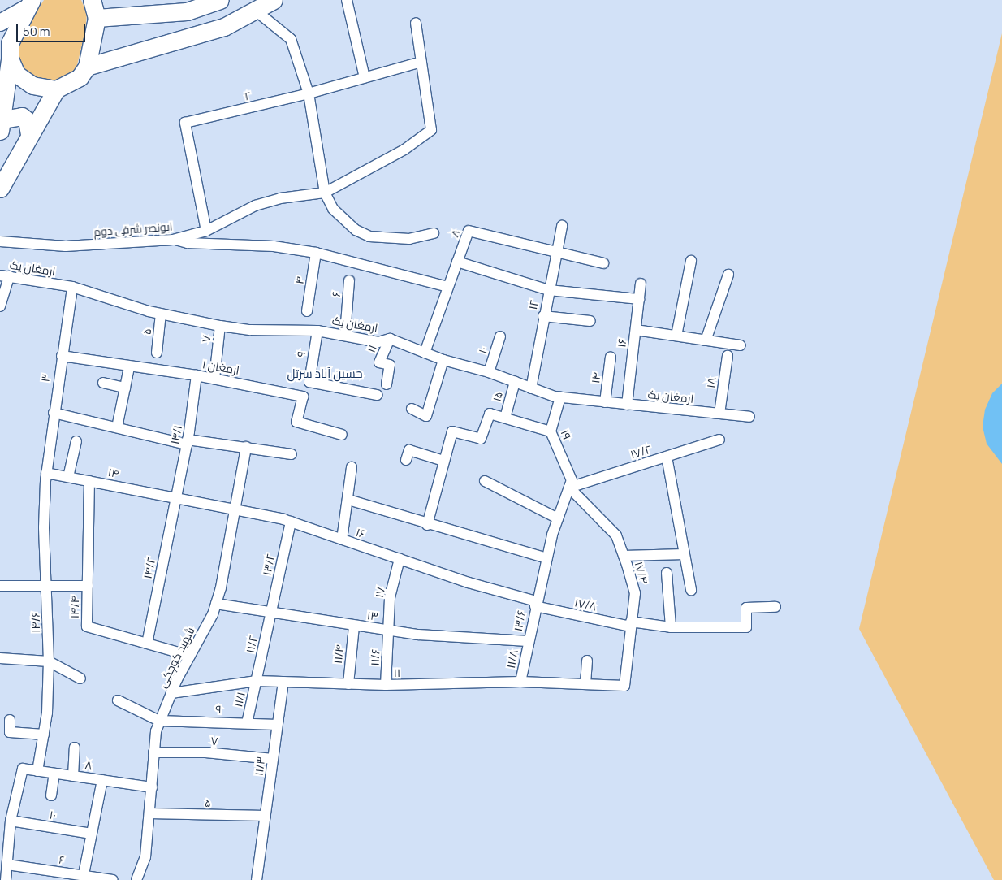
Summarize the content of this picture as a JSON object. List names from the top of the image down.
{
  "streets": {
    "street": [
      "۲",
      "ابونصر شرقی دوم",
      "۸",
      "ارمغان یک",
      "۴",
      "۶",
      "۱۲",
      "۵",
      "۷",
      "۱۶",
      "۱۱",
      "۱۰",
      "۹",
      "ارمغان ۱",
      "۳",
      "۱۴",
      "۱۸",
      "۱۵",
      "۱۴/۱",
      "۱۹",
      "۱۷/۲",
      "۱۳/۲",
      "۱۴/۲",
      "۱۷/۴",
      "۱۷",
      "۱۷/۸",
      "۱۴/۴",
      "۱۳",
      "۱۳/۶",
      "۱۴/۶",
      "۱۱/۲",
      "۱۱/۴",
      "شهید کوچکی",
      "۱۱/۶",
      "۱۱/۸",
      "۱۱/۱",
      "۱۱/۳"
    ]
  },
  "crossings": [
    ["۲", "ابونصر شرقی دوم"],
    ["۸", "ارمغان یک"],
    ["۸", "۱۲"],
    ["۸", "۱۰"],
    ["۸", "۱۴/۶"],
    ["۸", "شهید کوچکی"],
    ["ارمغان یک", "۶"],
    ["ارمغان یک", "۱۲"],
    ["ارمغان یک", "۵"],
    ["ارمغان یک", "۷"],
    ["ارمغان یک", "۱۶"],
    ["ارمغان یک", "۱۱"],
    ["ارمغان یک", "۱۰"],
    ["ارمغان یک", "۹"],
    ["ارمغان یک", "۳"],
    ["ارمغان یک", "۱۴"],
    ["ارمغان یک", "۱۸"],
    ["ارمغان یک", "۱۵"],
    ["ارمغان یک", "۱۹"],
    ["۵", "شهید کوچکی"],
    ["۵", "۱۱/۳"],
    ["۷", "ارمغان ۱"],
    ["۷", "شهید کوچکی"],
    ["۷", "۱۱/۳"],
    ["۱۶", "۱۴"],
    ["۱۶", "۱۴/۱"],
    ["۱۶", "۱۳/۲"],
    ["۱۶", "۱۴/۲"],
    ["۱۶", "۱۷"],
    ["۱۶", "۱۷/۸"],
    ["۱۶", "۱۳/۶"],
    ["۱۶", "شهید کوچکی"],
    ["۱۱", "۱۷/۴"],
    ["۱۱", "۱۱/۲"],
    ["۱۱", "۱۱/۴"],
    ["۱۱", "شهید کوچکی"],
    ["۱۱", "۱۱/۶"],
    ["۱۱", "۱۱/۸"],
    ["۱۱", "۱۱/۱"],
    ["۱۱", "۱۱/۳"],
    ["۹", "شهید کوچکی"],
    ["۹", "۱۱/۱"],
    ["۹", "۱۱/۳"],
    ["ارمغان ۱", "۳"],
    ["ارمغان ۱", "۱۴/۱"],
    ["۳", "۱۴"],
    ["۳", "۱۴/۶"],
    ["۱۴", "۱۴/۱"],
    ["۱۴", "۱۴/۲"],
    ["۱۴", "۱۴/۴"],
    ["۱۴", "۱۴/۶"],
    ["۱۴/۱", "۱۴/۲"],
    ["۱۹", "۱۷/۲"],
    ["۱۹", "۱۷/۴"],
    ["۱۹", "۱۳/۶"],
    ["۱۷/۲", "۱۷/۴"],
    ["۱۷/۲", "۱۳/۶"],
    ["۱۳/۲", "۱۳"],
    ["۱۳/۲", "۱۱/۲"],
    ["۱۴/۲", "۱۴/۴"],
    ["۱۷/۴", "۱۷/۸"],
    ["۱۷/۴", "۱۳/۶"],
    ["۱۷", "۱۳"],
    ["۱۷", "۱۱/۶"],
    ["۱۷/۸", "۱۳/۶"],
    ["۱۴/۴", "شهید کوچکی"],
    ["۱۳", "۱۳/۶"],
    ["۱۳", "۱۱/۲"],
    ["۱۳", "۱۱/۴"],
    ["۱۳", "شهید کوچکی"],
    ["۱۳", "۱۱/۶"],
    ["۱۳", "۱۱/۸"],
    ["۱۳/۶", "۱۱/۸"],
    ["۱۱/۲", "۱۱/۱"]
  ],
  "districts": ["حسین آباد سرتل"],
  "scale_bar": "50 m"
}
